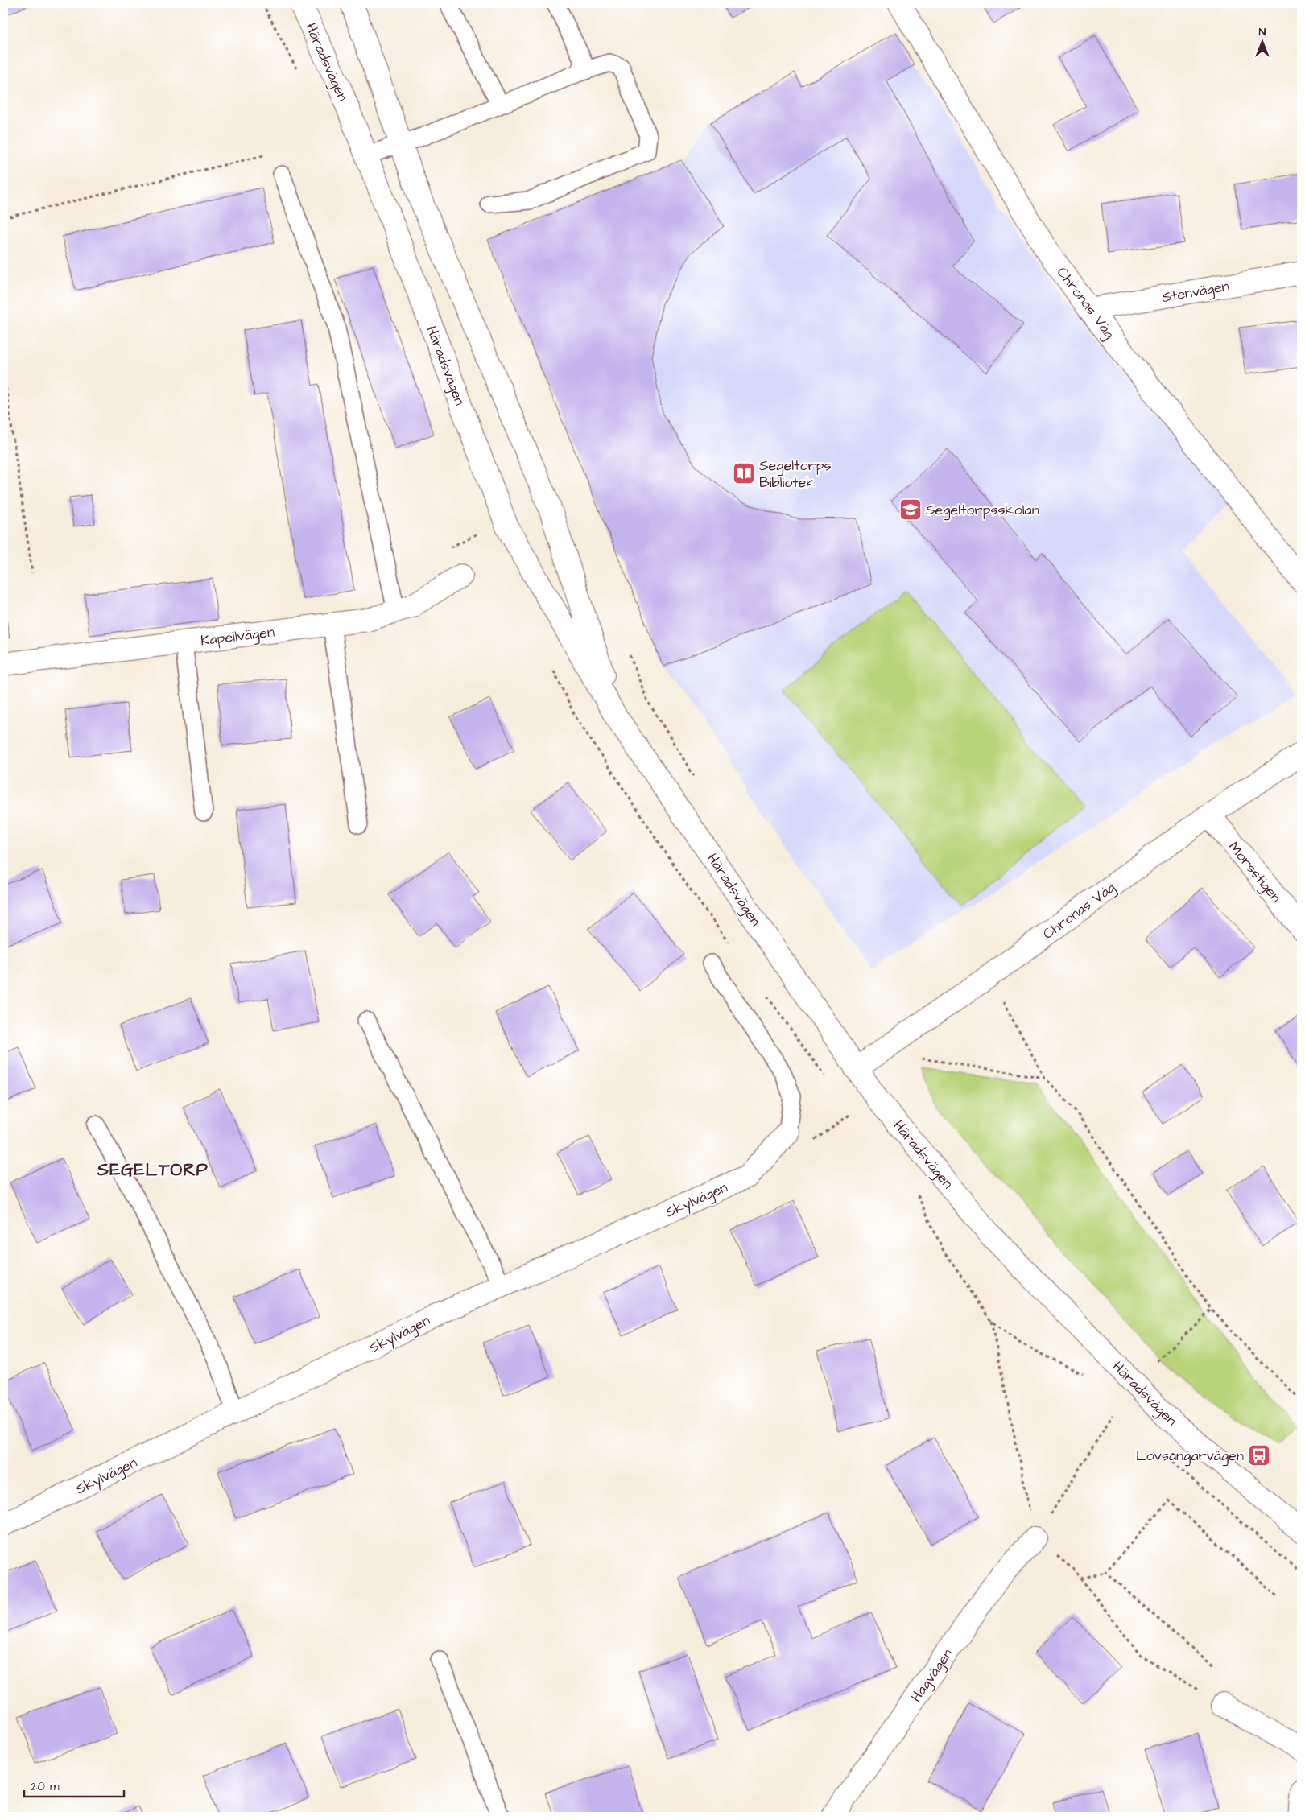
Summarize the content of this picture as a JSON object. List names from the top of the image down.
{
  "streets": {
    "street": [
      "Häradsvägen",
      "Stenvägen",
      "Chronas Väg",
      "Kapellvägen",
      "Morsstigen",
      "Skylvägen",
      "Hagvägen"
    ]
  },
  "crossings": [
    ["Häradsvägen", "Chronas Väg"],
    ["Stenvägen", "Chronas Väg"],
    ["Chronas Väg", "Morsstigen"]
  ],
  "districts": ["SEGELTORP"],
  "places": {
    "library": ["Segeltorps Bibliotek"],
    "school or university": ["Segeltorpsskolan"],
    "bus stop": ["Lövsångarvägen"]
  },
  "scale_bar": "20 m",
  "north": "top"
}
